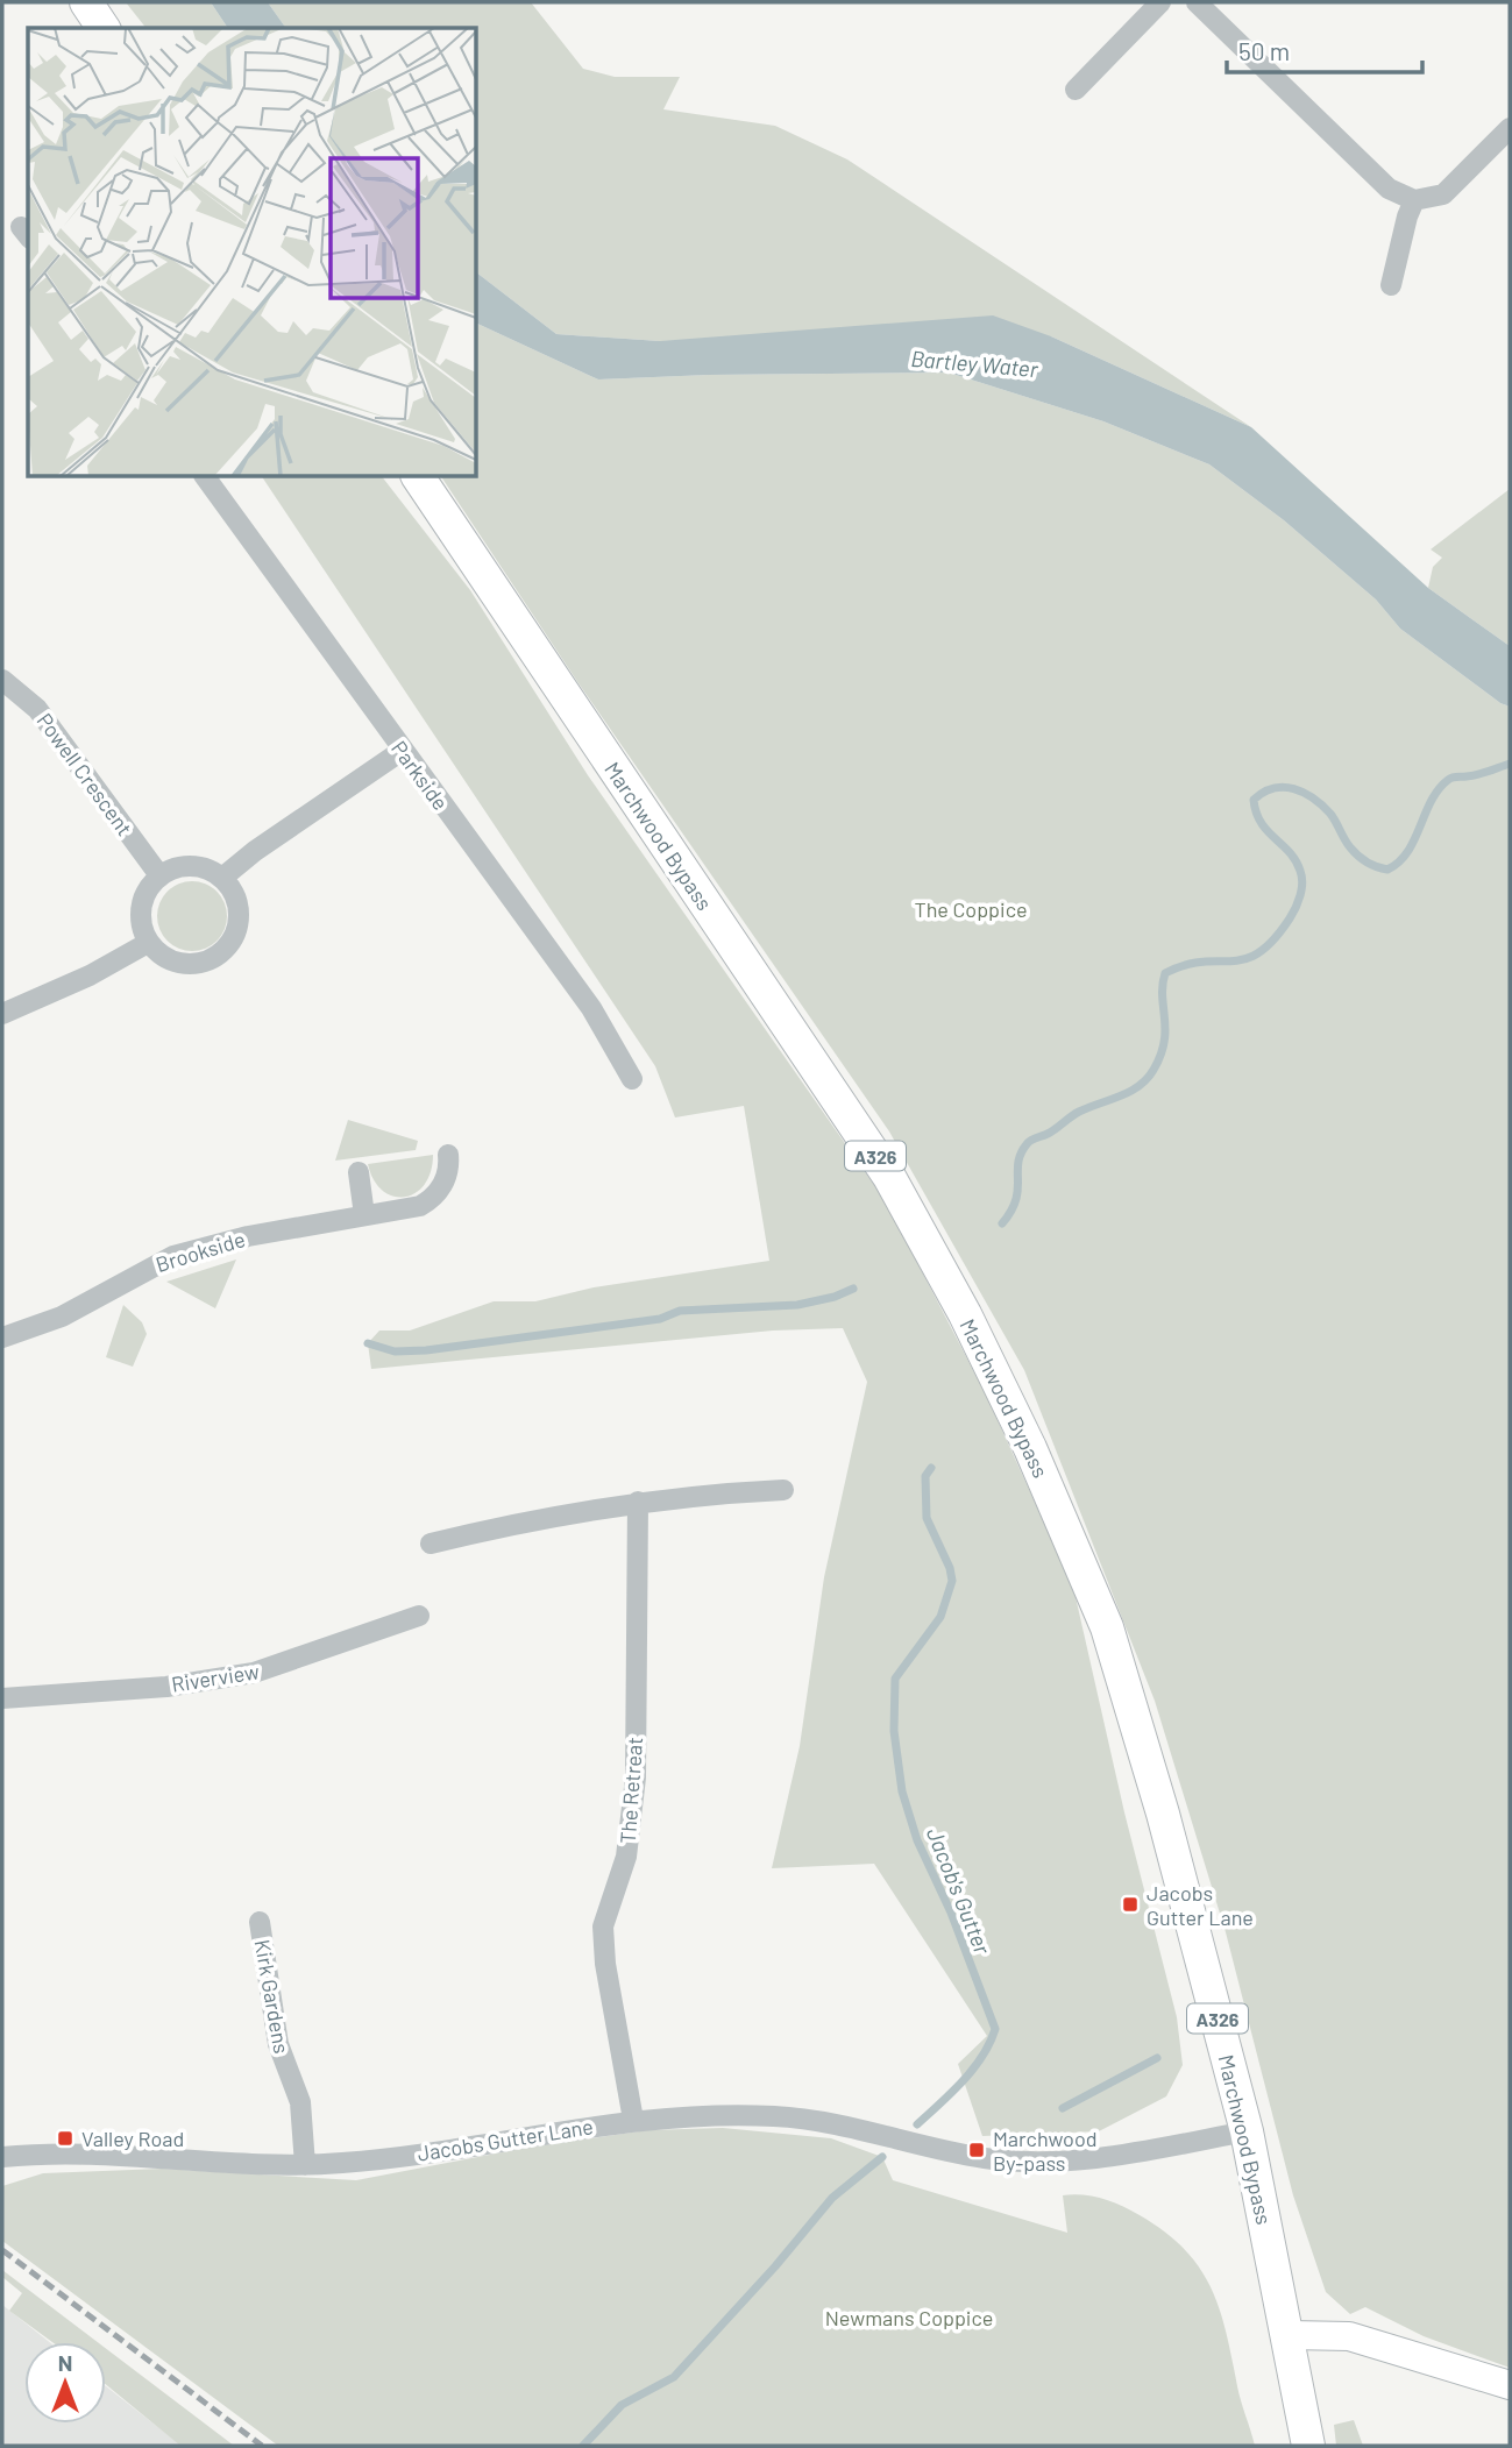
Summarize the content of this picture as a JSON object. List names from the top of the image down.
{
  "streets": {
    "main road": ["Marchwood Bypass", "A326"],
    "street": [
      "Powell Crescent",
      "Parkside",
      "Brookside",
      "Riverview",
      "The Retreat",
      "Kirk Gardens",
      "Jacobs Gutter Lane"
    ]
  },
  "crossings": [
    ["Marchwood Bypass", "Jacobs Gutter Lane"],
    ["The Retreat", "Jacobs Gutter Lane"],
    ["Kirk Gardens", "Jacobs Gutter Lane"]
  ],
  "water": ["Bartley Water", "Jacob's Gutter"],
  "parks": ["The Coppice", "Newmans Coppice"],
  "places": {
    "transit": ["Jacobs Gutter Lane", "Valley Road", "Marchwood By-pass"]
  },
  "scale_bar": "50 m",
  "north": "top"
}
